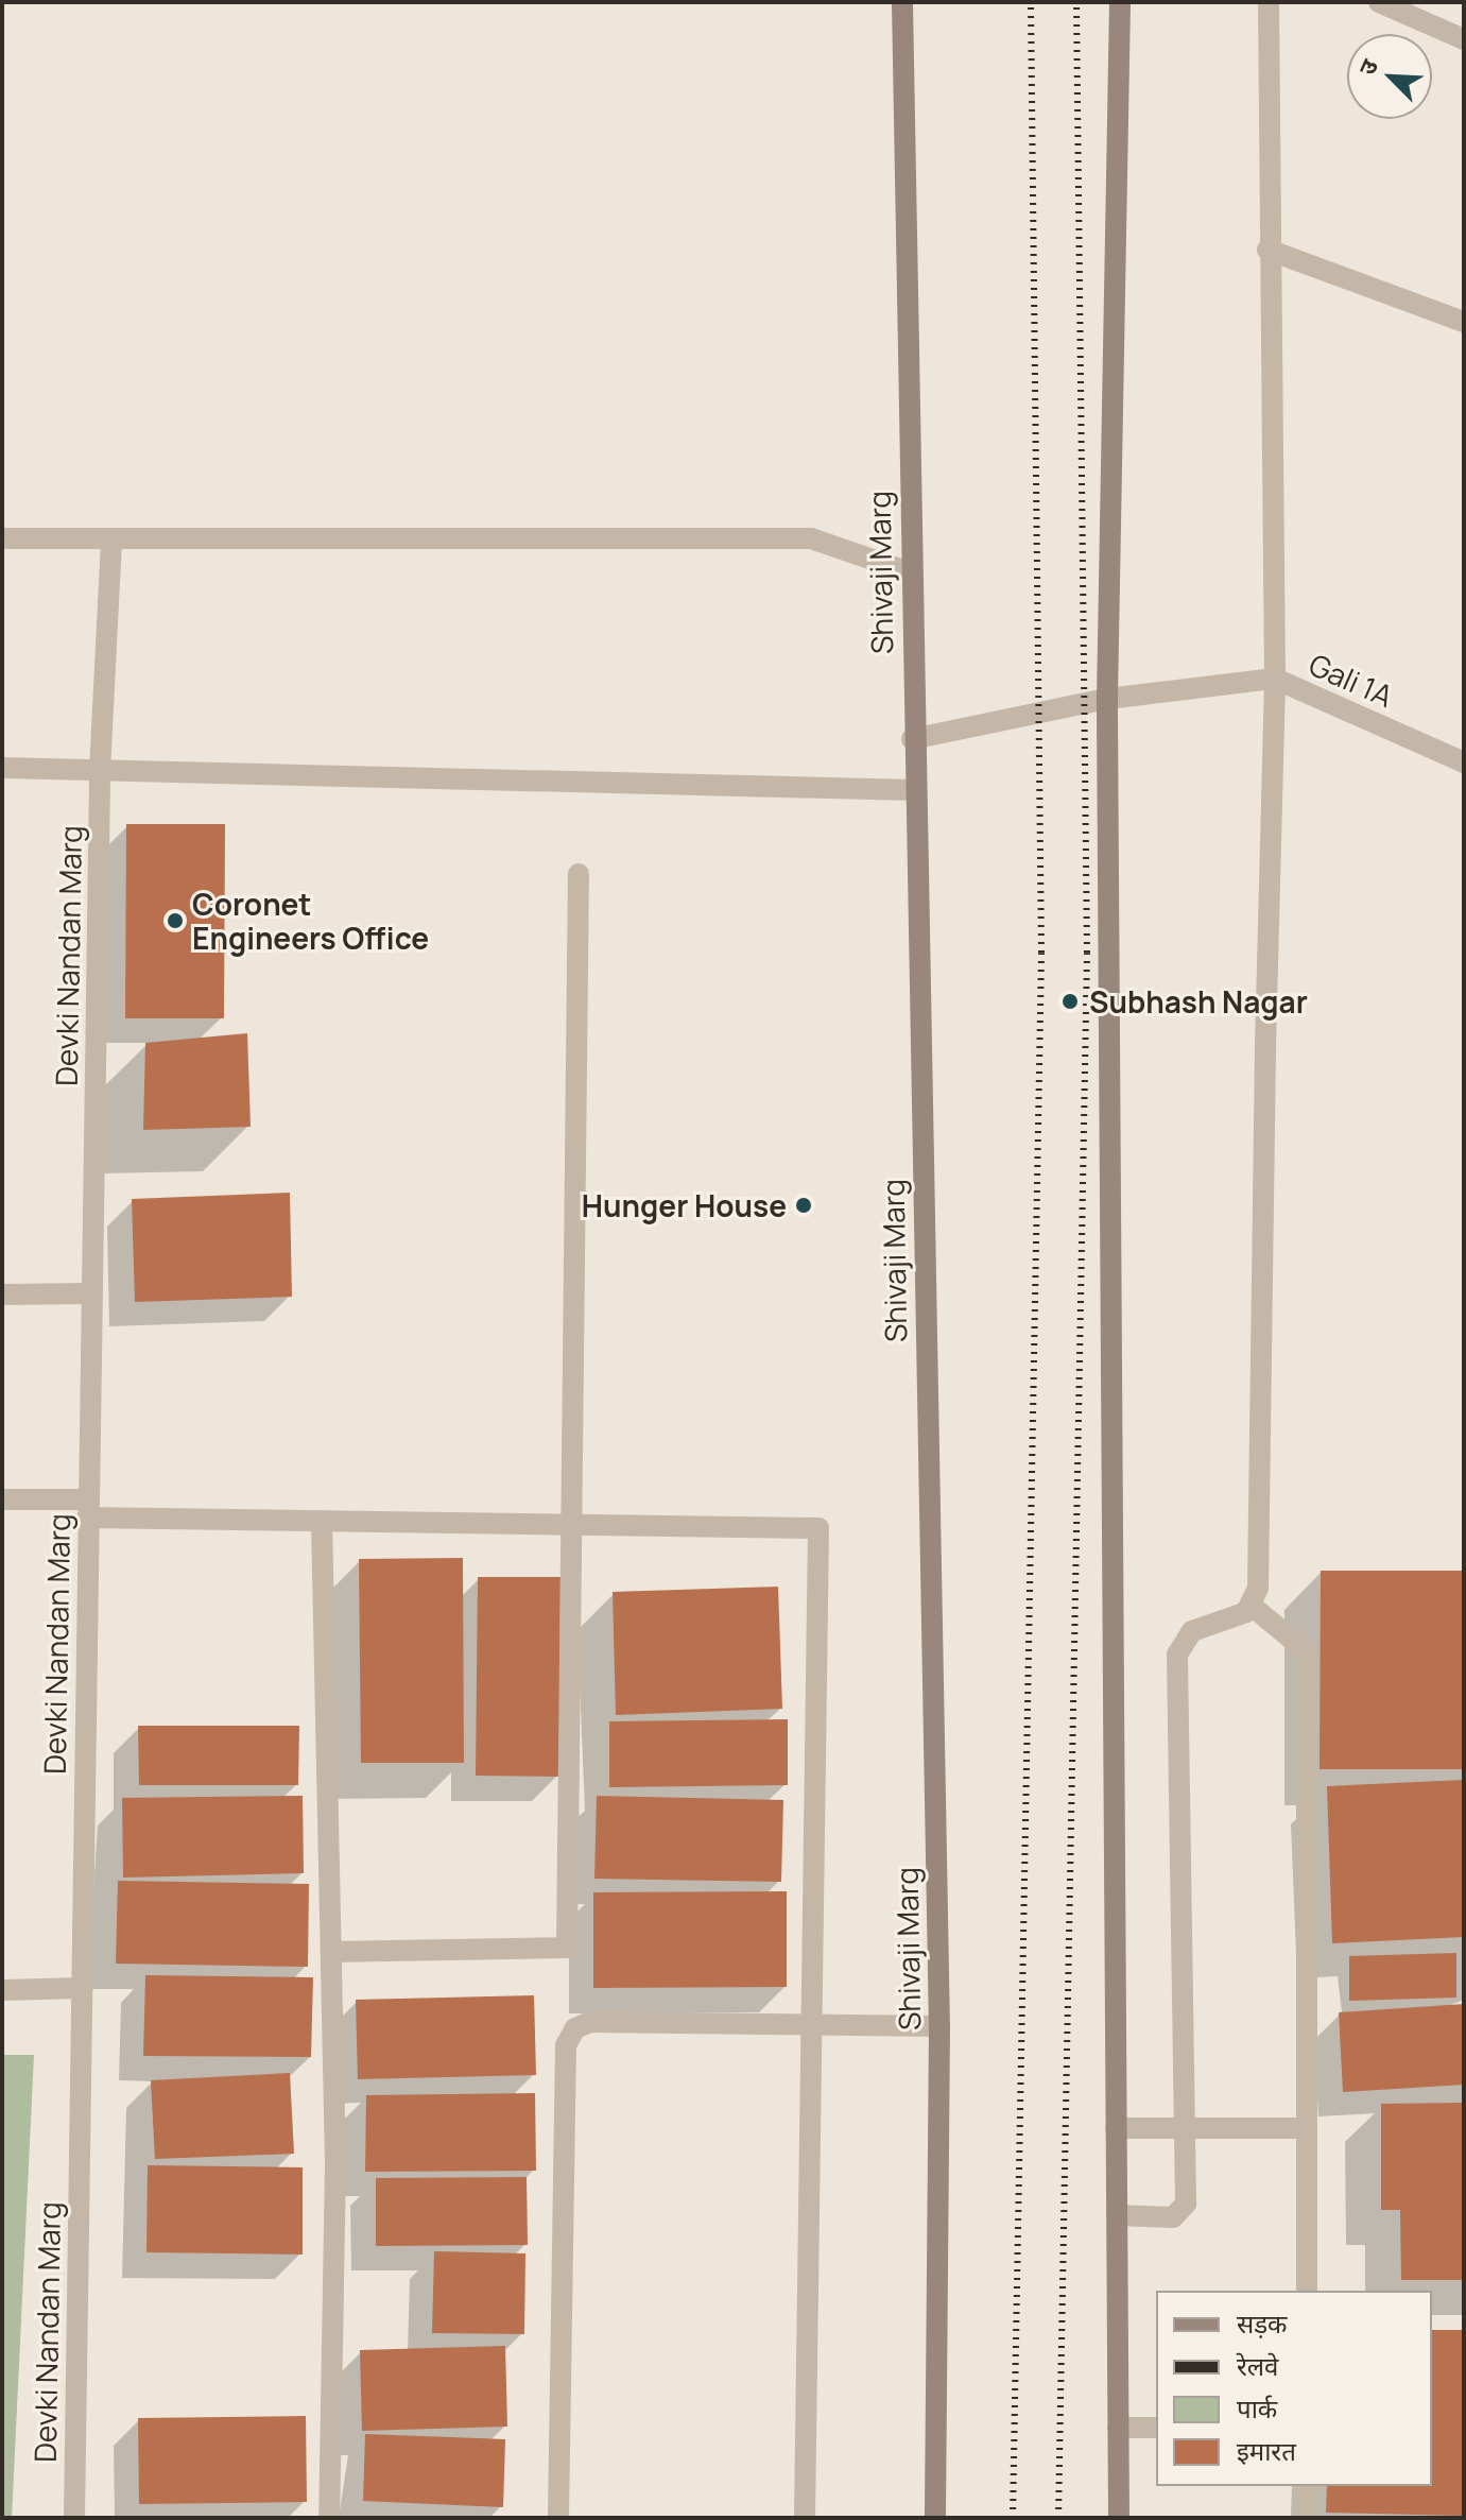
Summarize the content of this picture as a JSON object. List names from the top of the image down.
{
  "streets": {
    "main road": ["Shivaji Marg"],
    "street": ["Gali 1A", "Devki Nandan Marg"]
  },
  "crossings": [
    ["Shivaji Marg", "Gali 1A"]
  ],
  "places": ["Coronet Engineers Office", "Subhash Nagar", "Hunger House"],
  "legend": [
    "सड़क",
    "रेलवे",
    "पार्क",
    "इमारत"
  ],
  "north": "top left"
}
